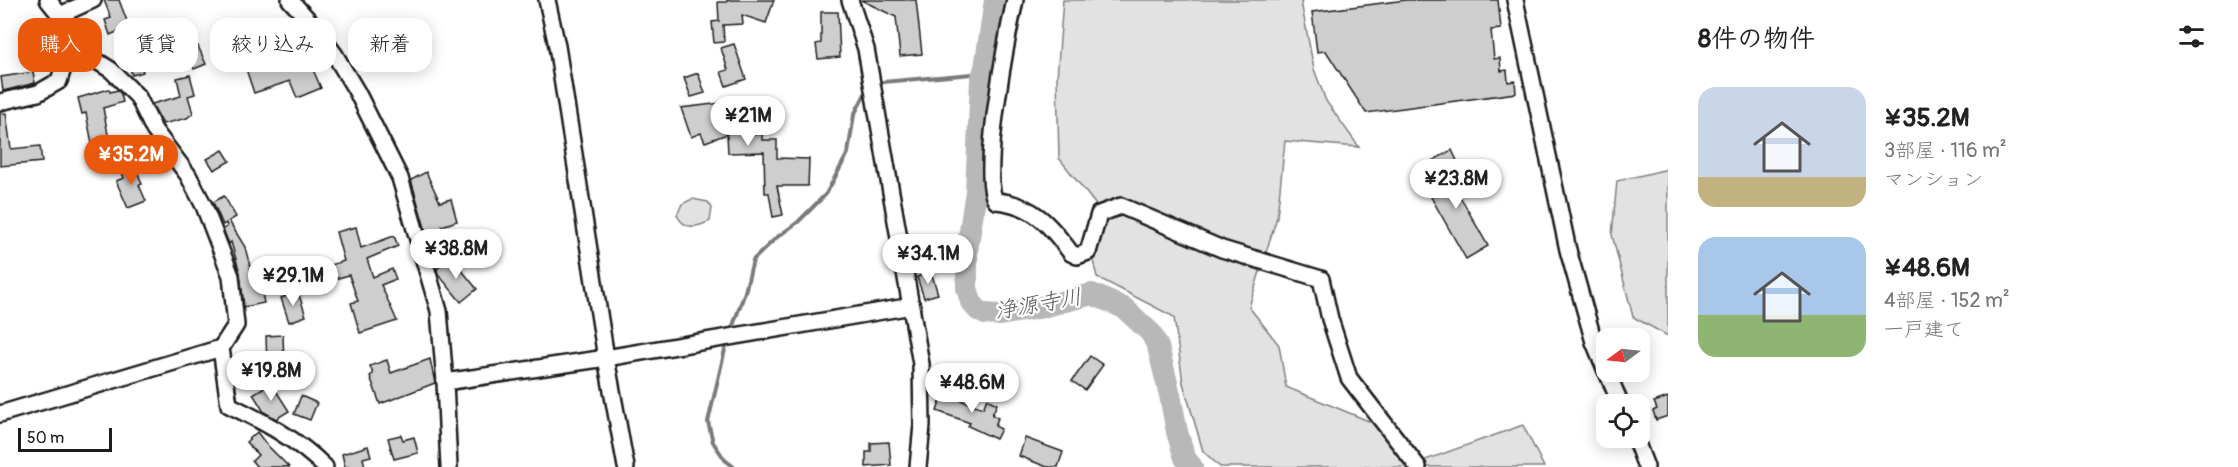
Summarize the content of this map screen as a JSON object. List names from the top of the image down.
{
  "water": ["浄源寺川"],
  "scale_bar": "50 m",
  "north": "left",
  "page": {
    "heading": "8件の物件",
    "chip": [
      "購入",
      "賃貸",
      "絞り込み",
      "新着"
    ],
    "list": [
      {
        "name": "¥35.2M",
        "note": "3部屋 · 116 m² · マンション"
      },
      {
        "name": "¥48.6M",
        "note": "4部屋 · 152 m² · 一戸建て"
      }
    ],
    "price": [
      "¥21M",
      "¥35.2M",
      "¥23.8M",
      "¥38.8M",
      "¥34.1M",
      "¥29.1M",
      "¥19.8M",
      "¥48.6M"
    ],
    "scale": "50 m"
  }
}
